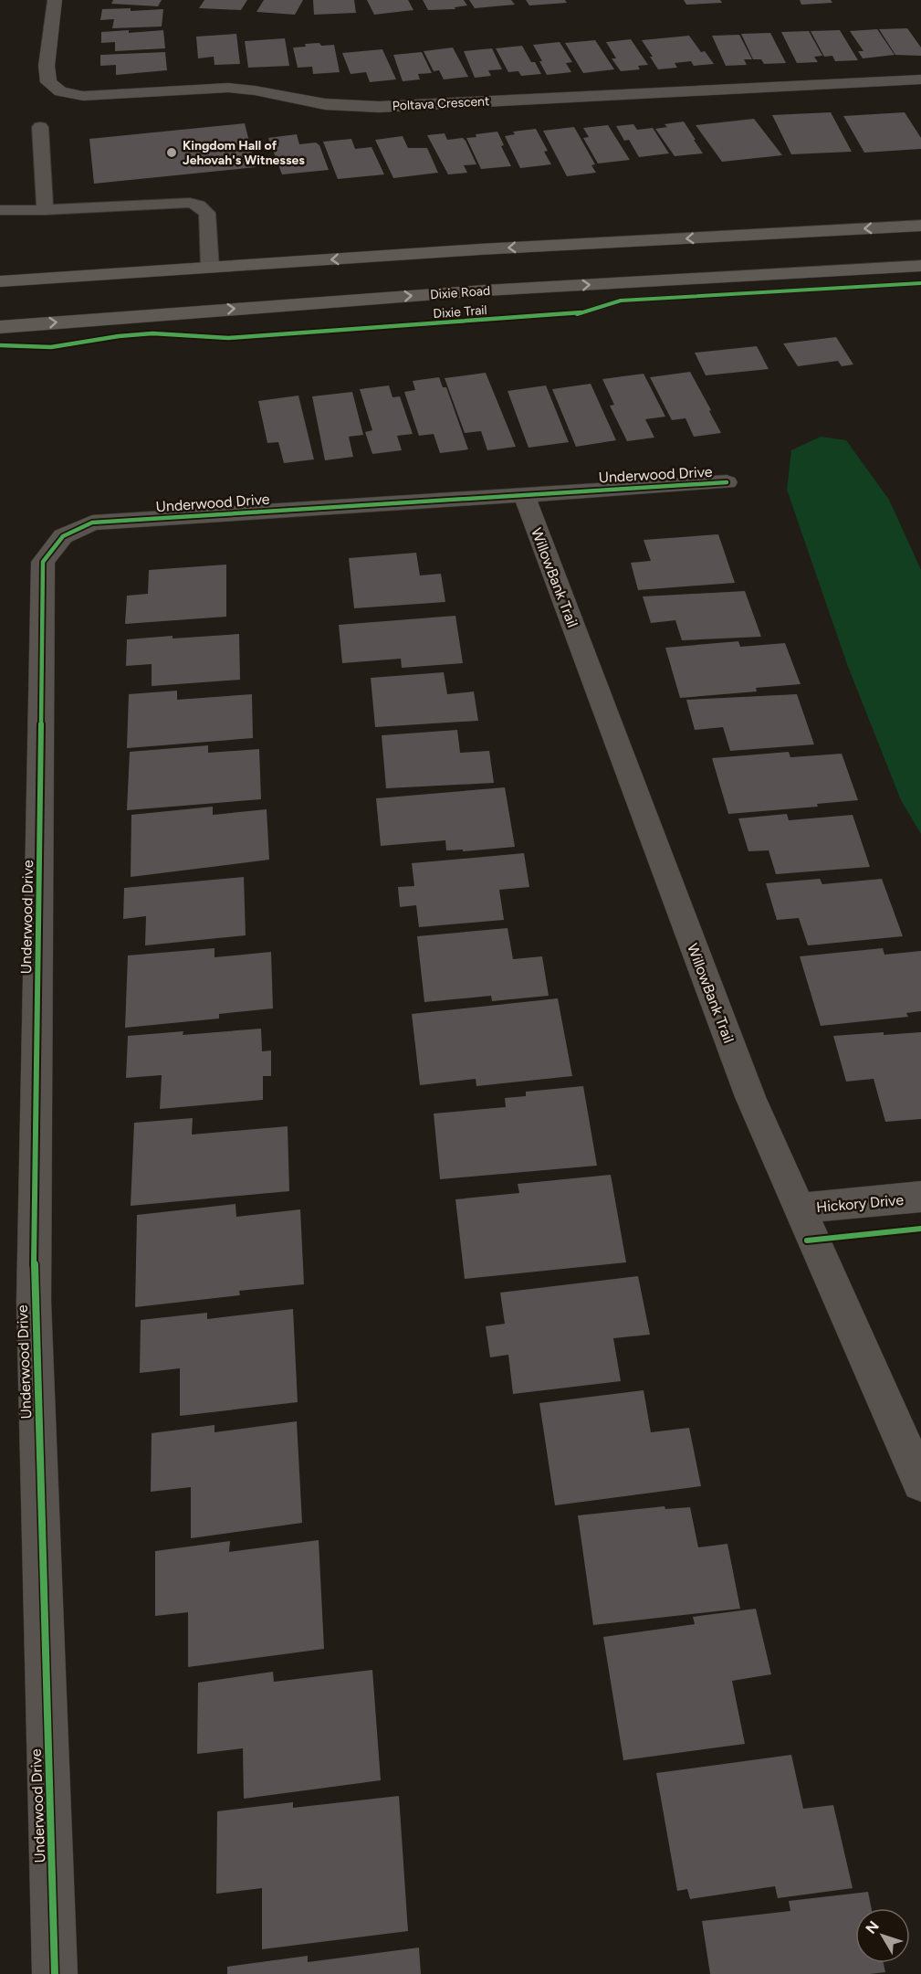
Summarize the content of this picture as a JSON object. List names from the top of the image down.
{
  "streets": {
    "main road": ["Dixie Road"],
    "street": [
      "Poltava Crescent",
      "Underwood Drive",
      "WillowBank Trail",
      "Hickory Drive"
    ],
    "cycle path": ["Dixie Trail"]
  },
  "crossings": [
    ["Underwood Drive", "WillowBank Trail"],
    ["WillowBank Trail", "Hickory Drive"]
  ],
  "places": ["Kingdom Hall of Jehovah's Witnesses"],
  "north": "top left"
}
